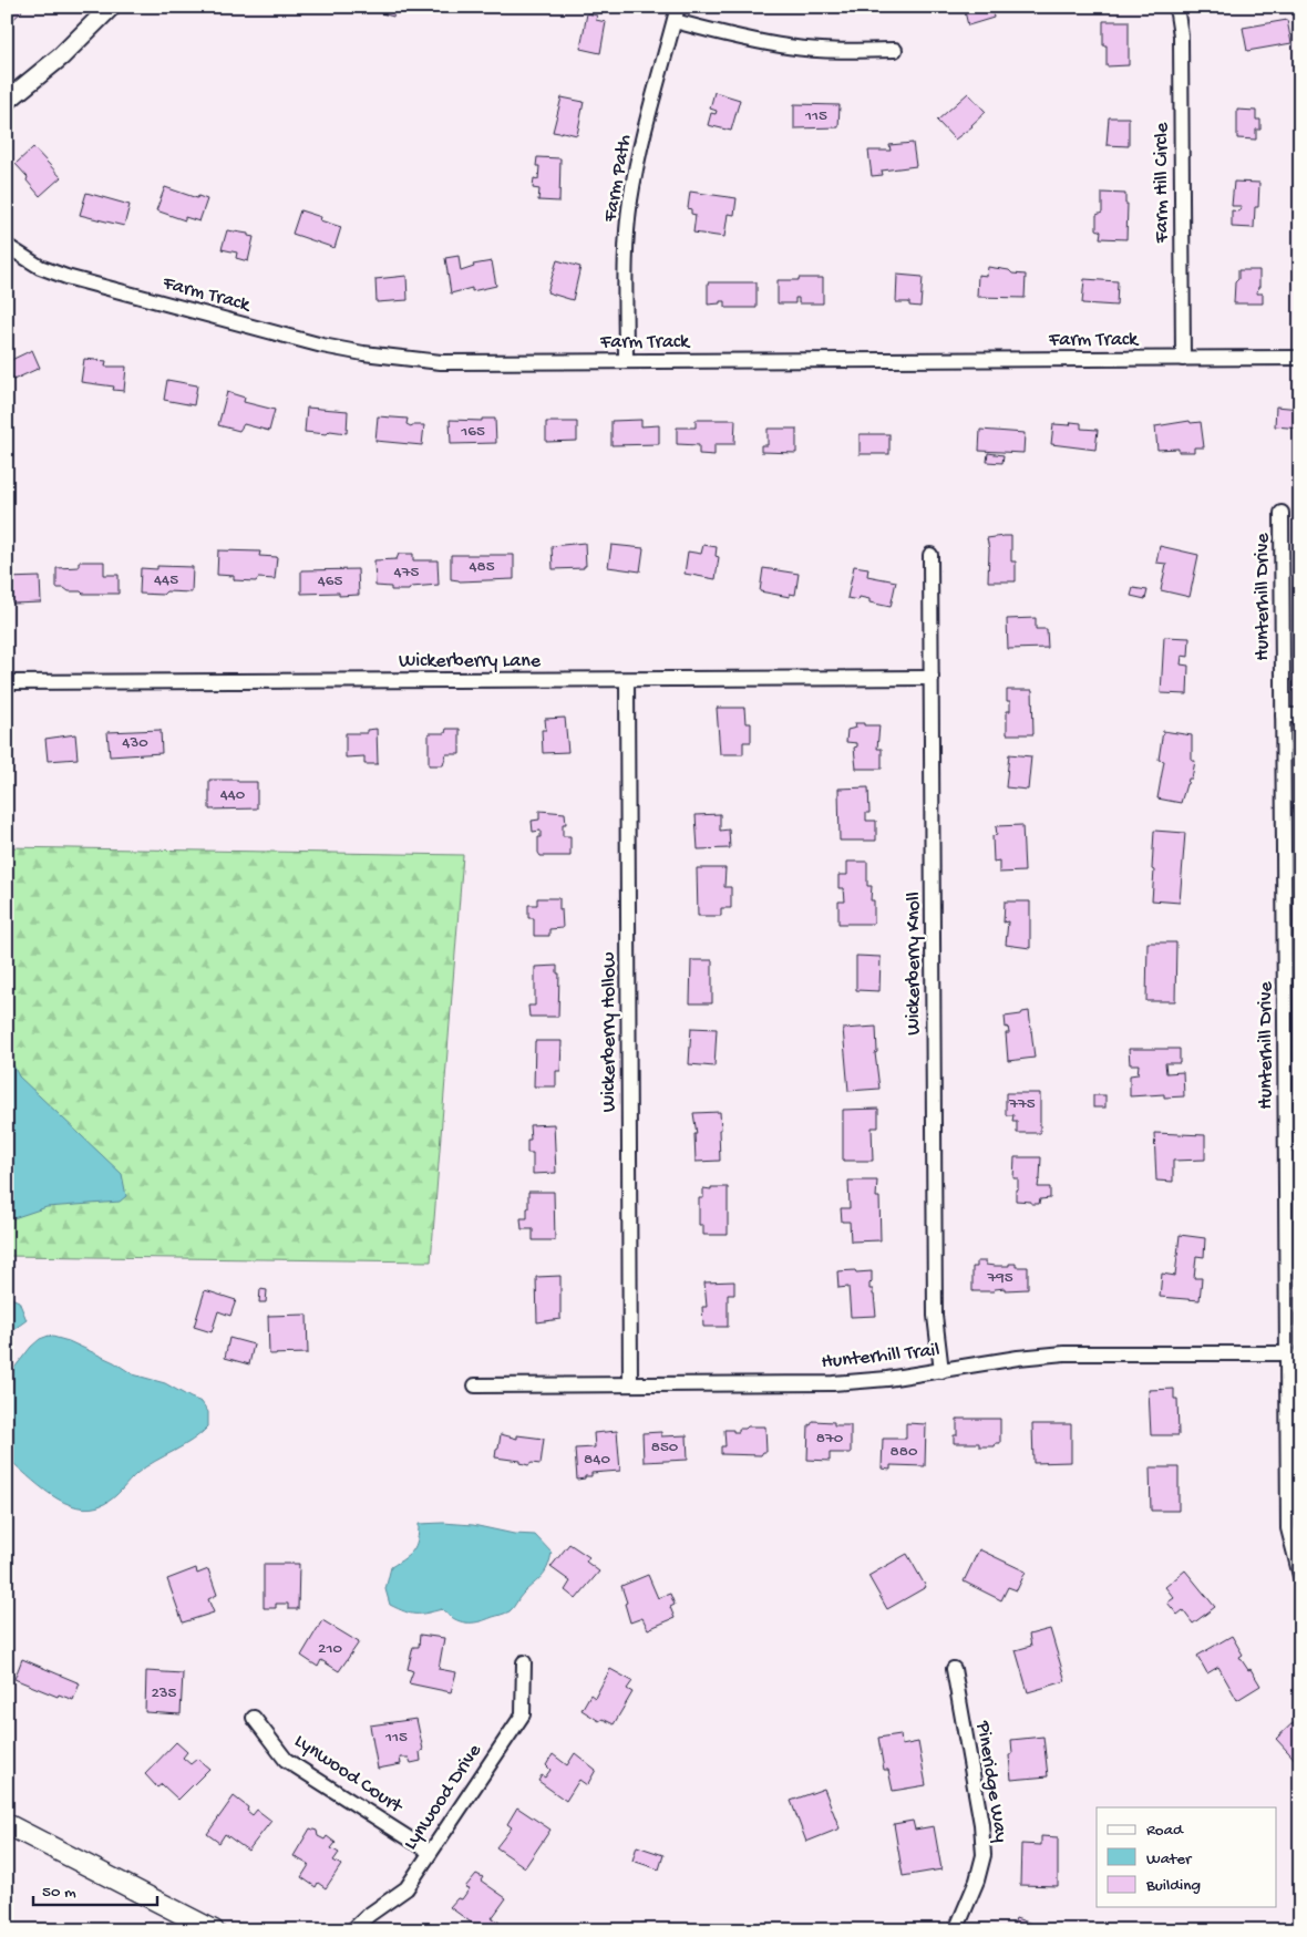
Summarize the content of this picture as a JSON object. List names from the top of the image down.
{
  "streets": {
    "street": [
      "Farm Path",
      "Farm Hill Circle",
      "Farm Track",
      "Hunterhill Drive",
      "Wickerberry Lane",
      "Wickerberry Knoll",
      "Wickerberry Hollow",
      "Hunterhill Trail",
      "Lynwood Court",
      "Pineridge Way",
      "Lynwood Drive"
    ]
  },
  "crossings": [
    ["Farm Path", "Farm Track"],
    ["Farm Hill Circle", "Farm Track"],
    ["Hunterhill Drive", "Hunterhill Trail"],
    ["Wickerberry Lane", "Wickerberry Knoll"],
    ["Wickerberry Lane", "Wickerberry Hollow"],
    ["Wickerberry Knoll", "Hunterhill Trail"],
    ["Wickerberry Hollow", "Hunterhill Trail"],
    ["Lynwood Court", "Lynwood Drive"]
  ],
  "house_numbers": [
    "115",
    "165",
    "485",
    "475",
    "445",
    "465",
    "430",
    "440",
    "775",
    "795",
    "870",
    "850",
    "880",
    "840",
    "210",
    "235",
    "115"
  ],
  "legend": ["Road", "Water", "Building"],
  "scale_bar": "50 m"
}
